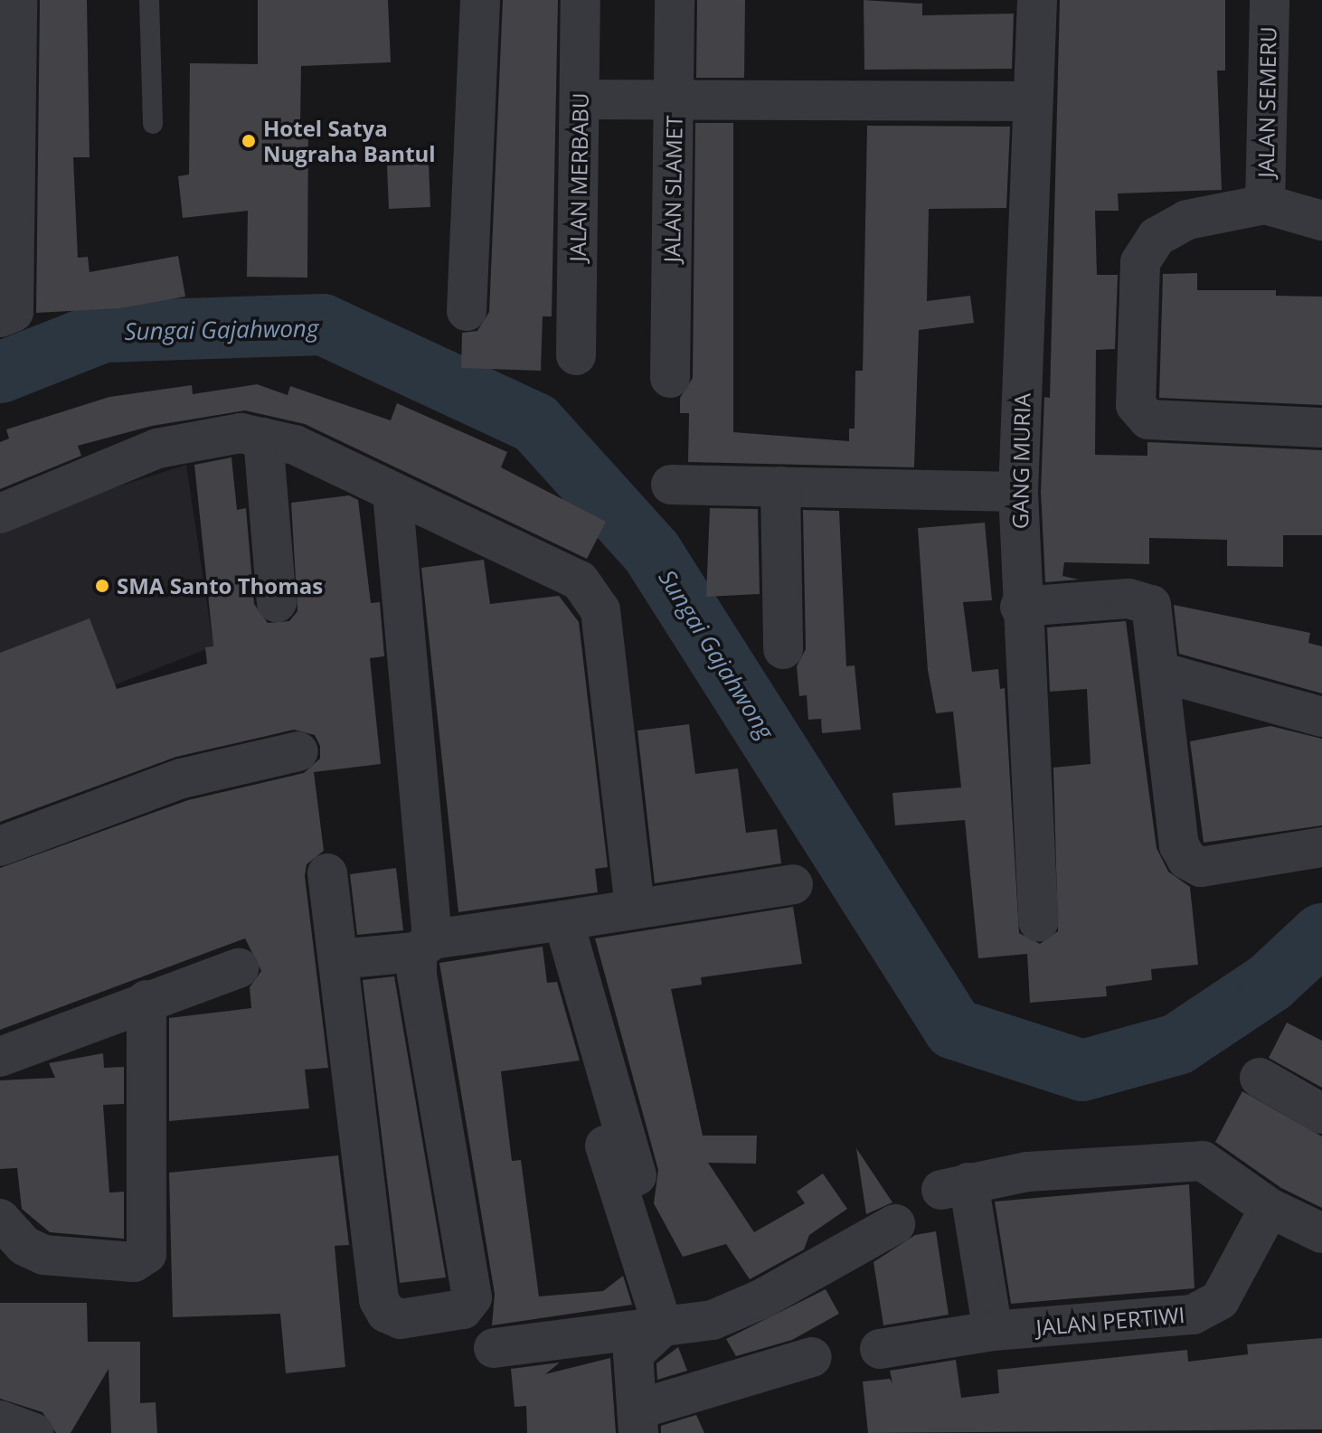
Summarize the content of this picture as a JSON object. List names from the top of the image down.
{
  "streets": {
    "street": [
      "JALAN SEMERU",
      "JALAN MERBABU",
      "JALAN SLAMET",
      "GANG MURIA",
      "JALAN PERTIWI"
    ]
  },
  "water": ["Sungai Gajahwong"],
  "places": ["Hotel Satya Nugraha Bantul", "SMA Santo Thomas"]
}
